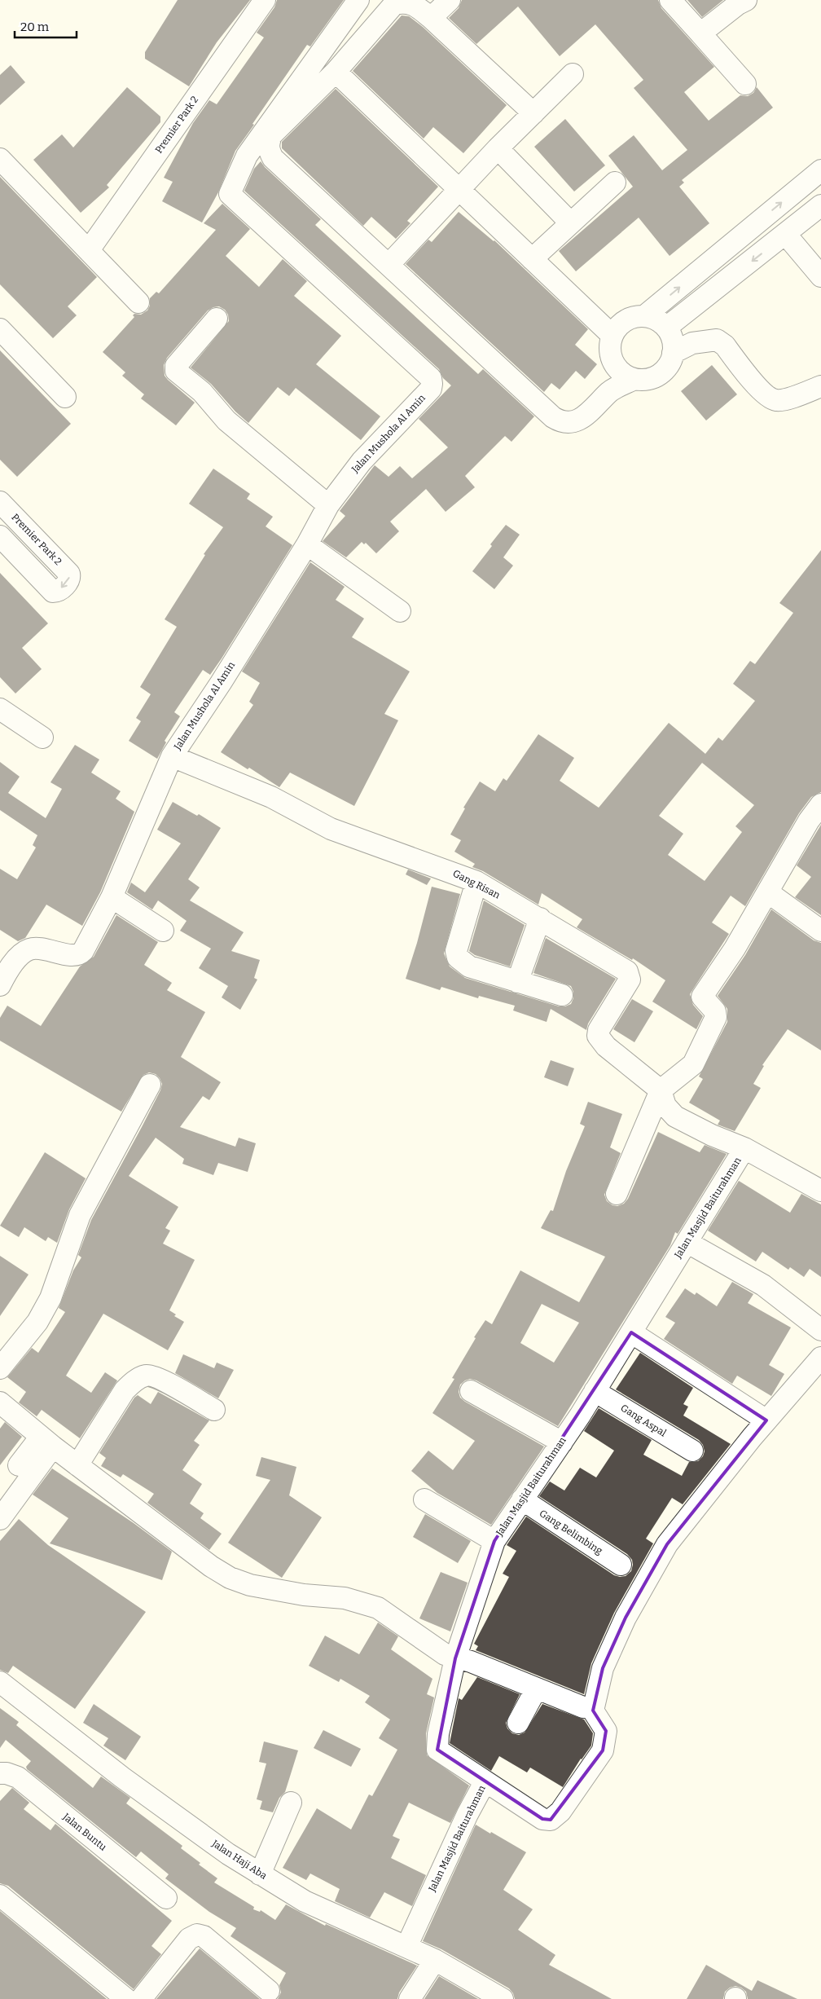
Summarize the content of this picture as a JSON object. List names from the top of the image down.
{
  "streets": {
    "street": [
      "Premier Park 2",
      "Jalan Mushola Al Amin",
      "Gang Risan",
      "Jalan Masjid Baiturahman",
      "Gang Aspal",
      "Gang Belimbing",
      "Jalan Buntu",
      "Jalan Haji Aba"
    ]
  },
  "crossings": [
    ["Jalan Mushola Al Amin", "Gang Risan"],
    ["Jalan Masjid Baiturahman", "Gang Aspal"],
    ["Jalan Masjid Baiturahman", "Gang Belimbing"],
    ["Jalan Masjid Baiturahman", "Jalan Haji Aba"]
  ],
  "scale_bar": "20 m"
}
